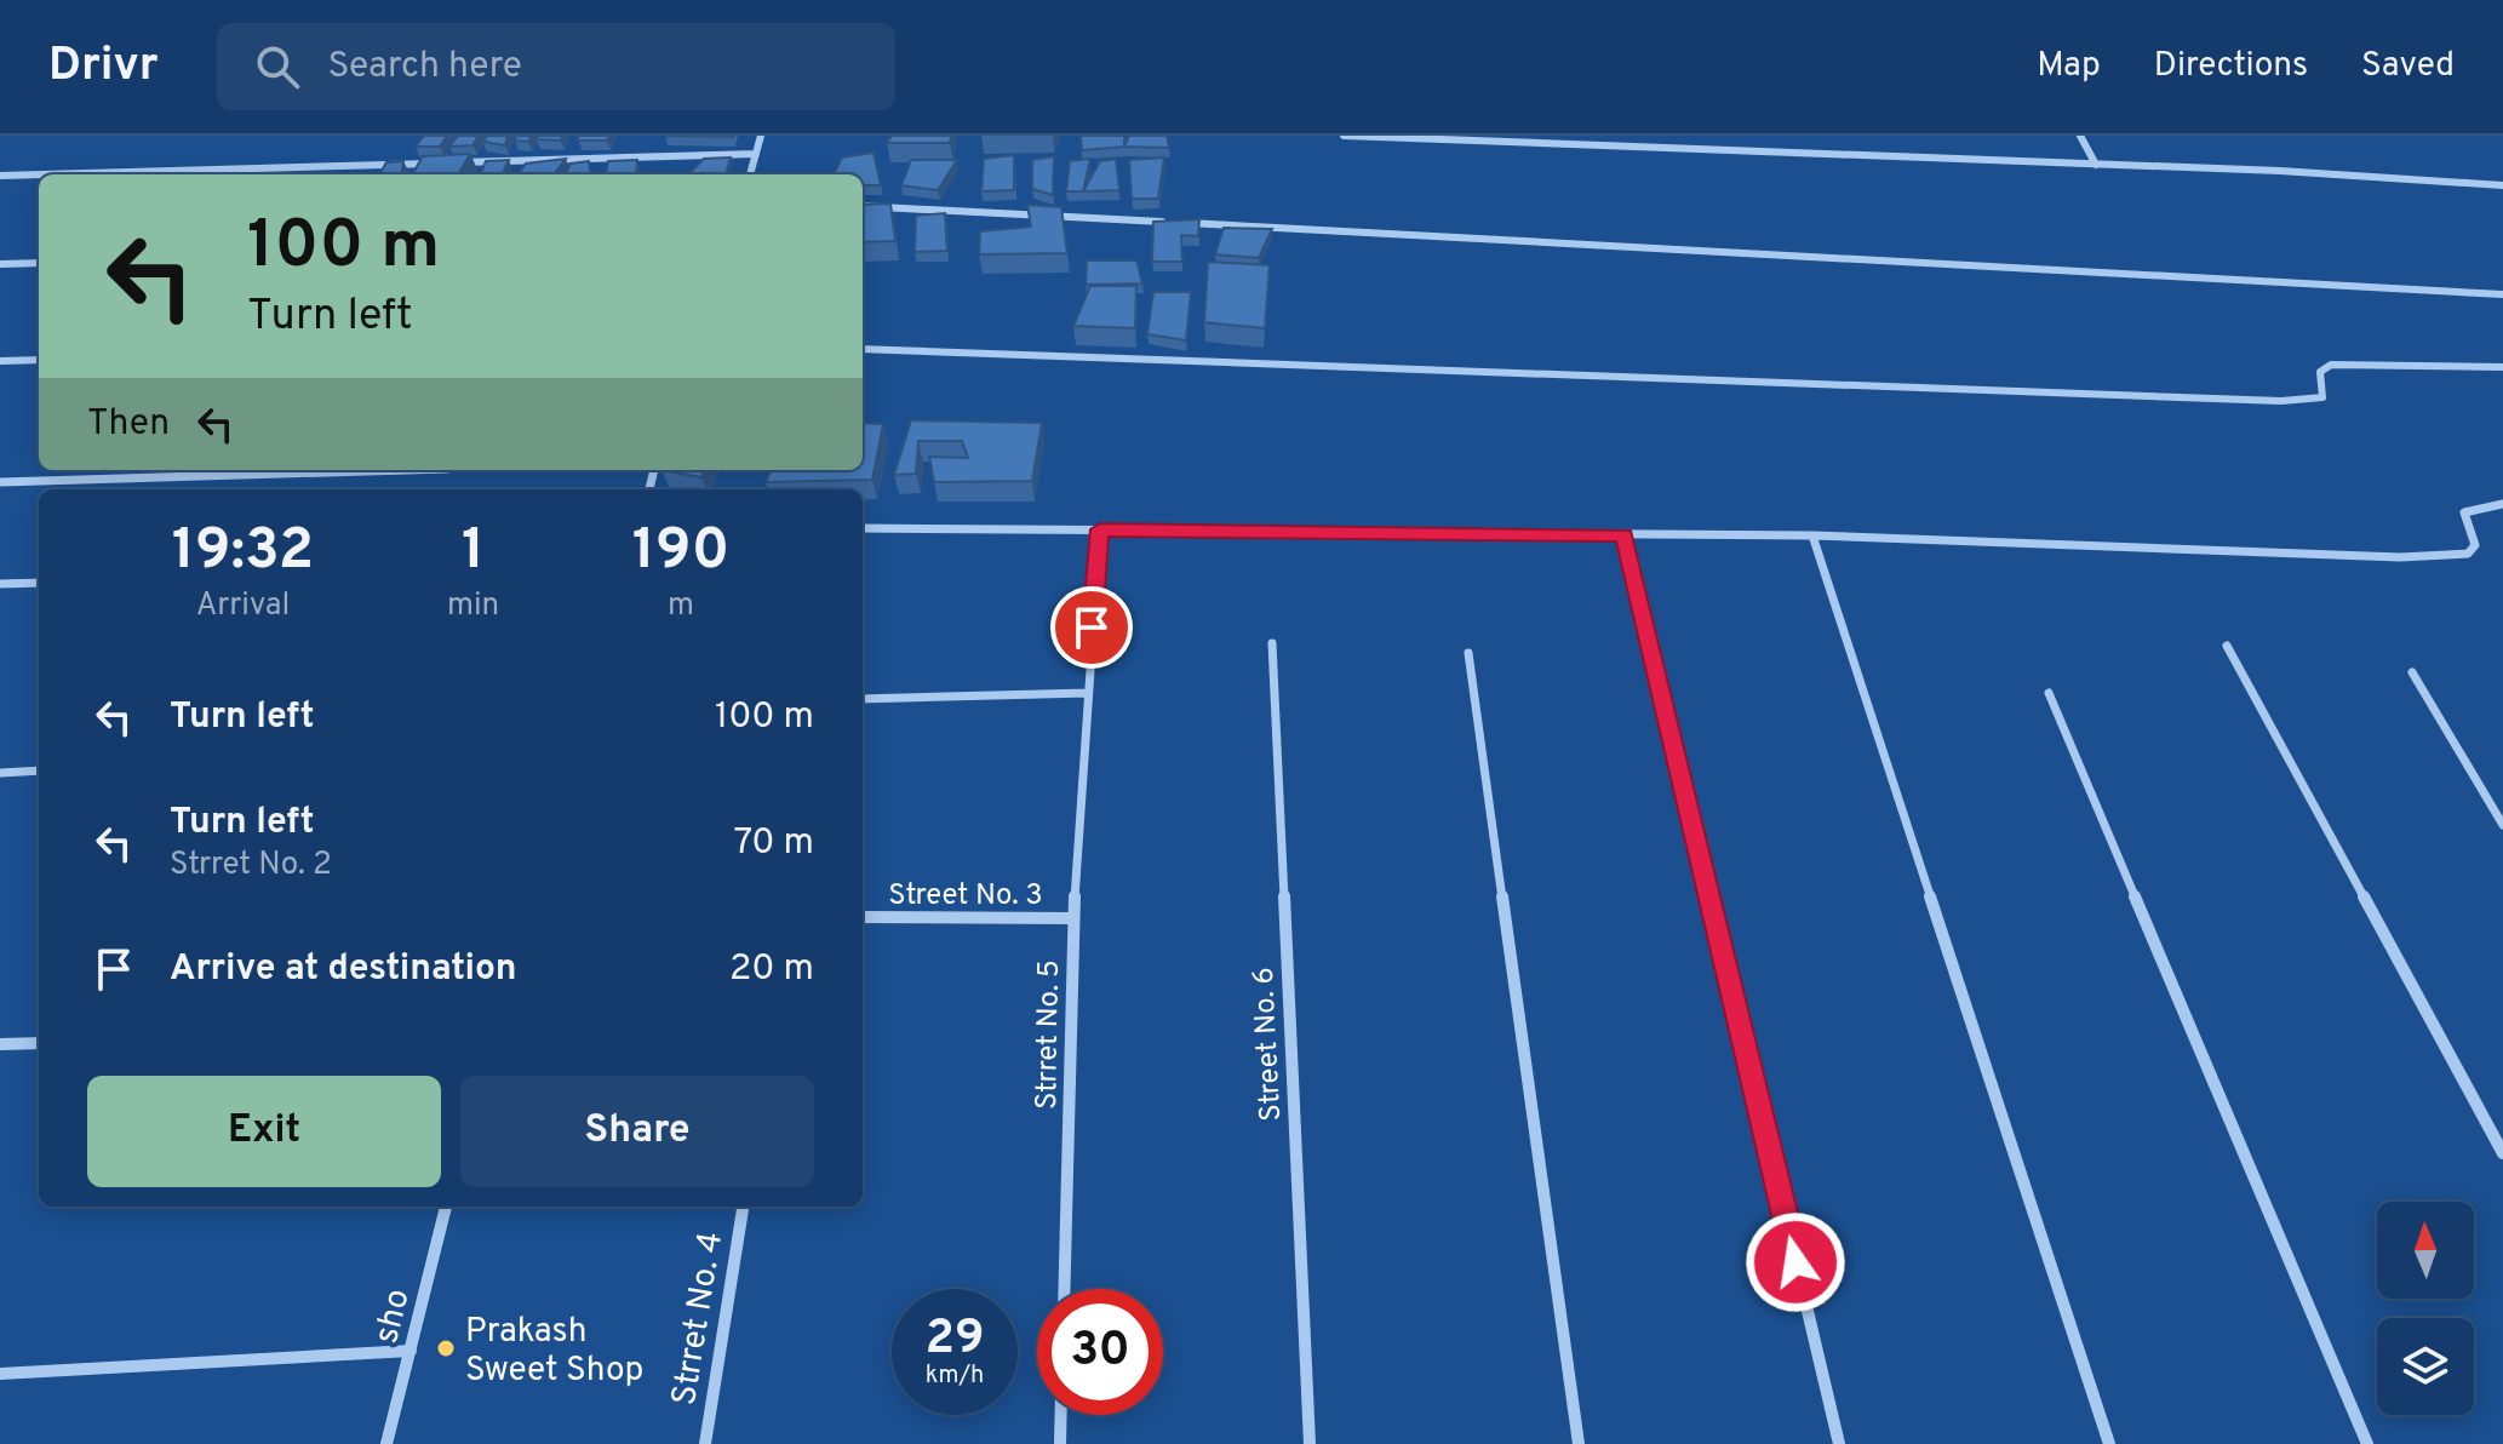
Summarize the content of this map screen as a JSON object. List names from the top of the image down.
{
  "streets": {
    "street": [
      "Street No. 3",
      "Strret No. 5",
      "Street No. 6",
      "sho",
      "Strret No. 4"
    ]
  },
  "crossings": [
    ["Street No. 3", "Strret No. 5"]
  ],
  "places": ["Prakash Sweet Shop"],
  "north": "top",
  "page": {
    "header": "Drivr",
    "search": "Search here",
    "nav": ["Map", "Directions", "Saved"],
    "turn": ["100 m", "Turn left"],
    "then": "Then",
    "eta": [
      "19:32",
      "Arrival",
      "1",
      "min",
      "190",
      "m"
    ],
    "list": [
      {
        "name": "Turn left",
        "value": "100 m"
      },
      {
        "name": "Turn left",
        "note": "Strret No. 2",
        "value": "70 m"
      },
      {
        "name": "Arrive at destination",
        "value": "20 m"
      }
    ],
    "buttons": ["Exit", "Share"],
    "speed": "29 km/h",
    "limit": "30"
  }
}
